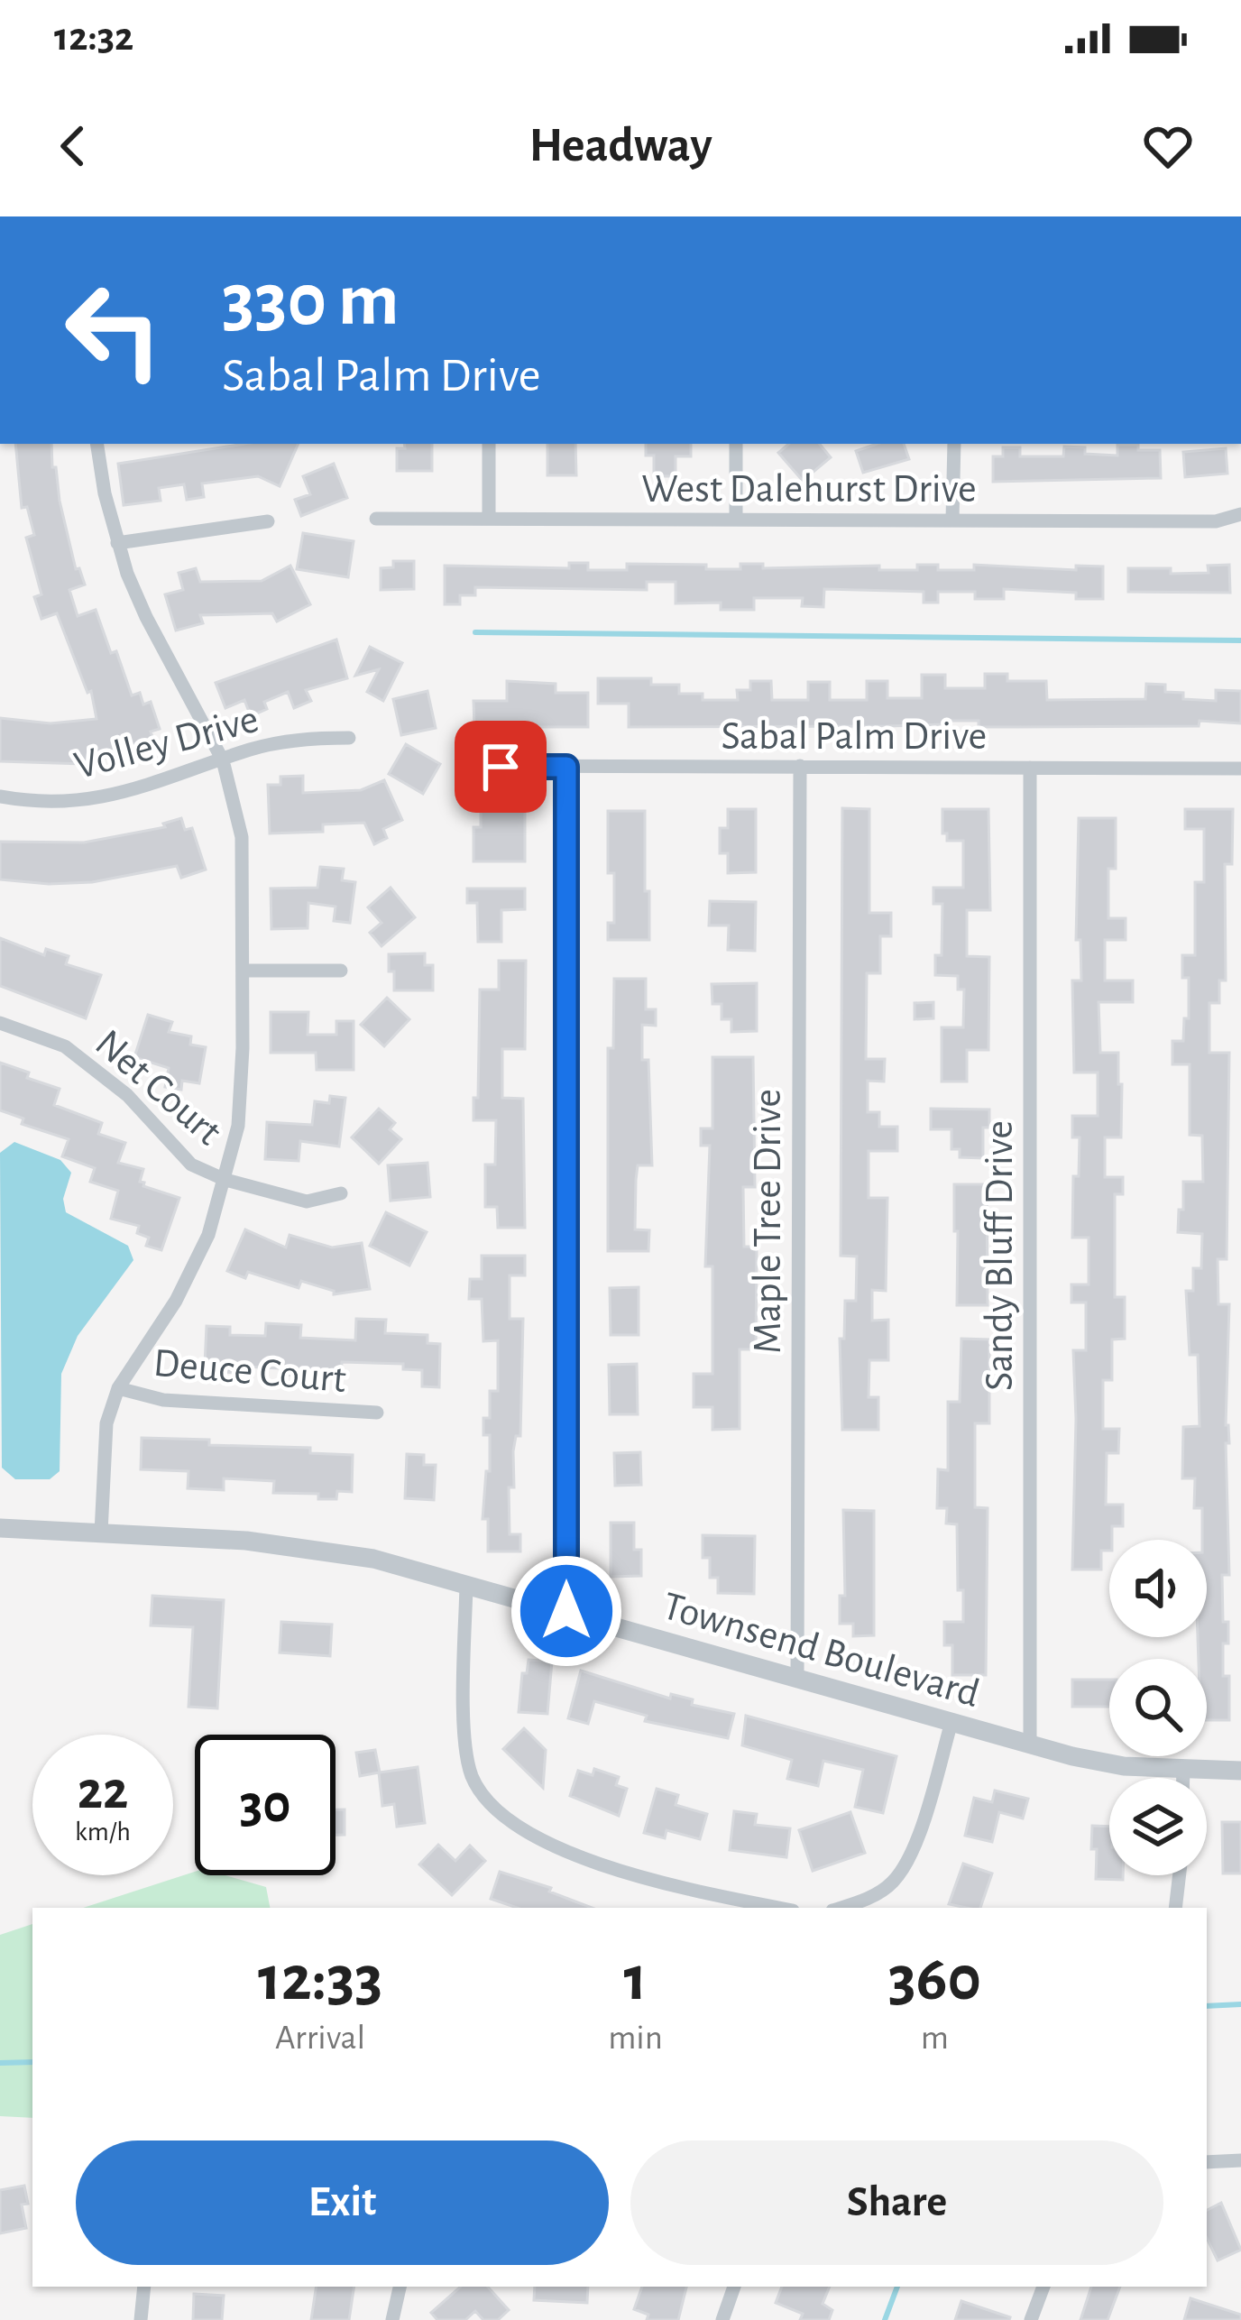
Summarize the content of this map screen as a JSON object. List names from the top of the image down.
{
  "streets": {
    "street": [
      "West Dalehurst Drive",
      "Sabal Palm Drive",
      "Volley Drive",
      "Net Court",
      "Maple Tree Drive",
      "Sandy Bluff Drive",
      "Deuce Court",
      "Townsend Boulevard"
    ]
  },
  "crossings": [
    ["Sabal Palm Drive", "Maple Tree Drive"],
    ["Sabal Palm Drive", "Sandy Bluff Drive"],
    ["Maple Tree Drive", "Townsend Boulevard"],
    ["Sandy Bluff Drive", "Townsend Boulevard"]
  ],
  "page": {
    "status": "12:32",
    "header": "Headway",
    "turn": ["330 m", "Sabal Palm Drive"],
    "speed": "22 km/h",
    "limit": "30",
    "eta": [
      "12:33",
      "Arrival",
      "1",
      "min",
      "360",
      "m"
    ],
    "buttons": ["Exit", "Share"]
  }
}
